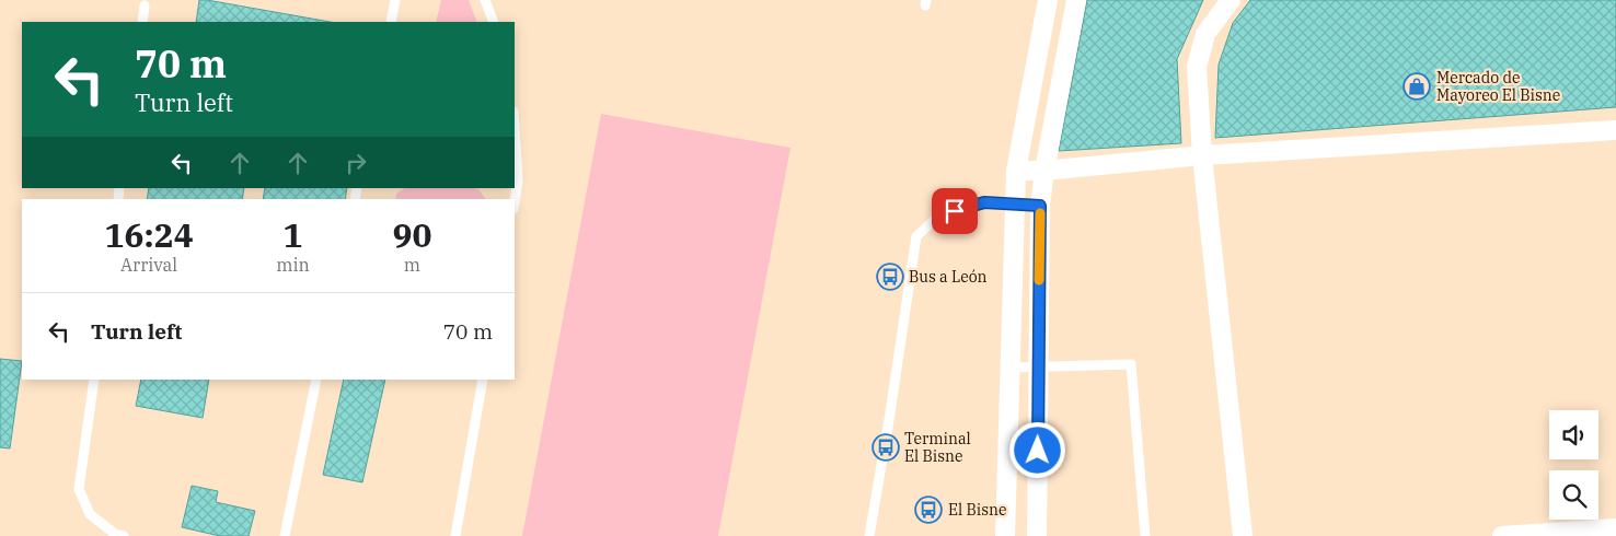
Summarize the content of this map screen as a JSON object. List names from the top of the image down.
{
  "places": {
    "shop": ["Mercado de Mayoreo El Bisne"],
    "bus stop": ["Bus a León", "Terminal El Bisne", "El Bisne"]
  },
  "page": {
    "turn": ["70 m", "Turn left"],
    "eta": [
      "16:24",
      "Arrival",
      "1",
      "min",
      "90",
      "m"
    ],
    "list": [
      {
        "name": "Turn left",
        "value": "70 m"
      }
    ]
  }
}
